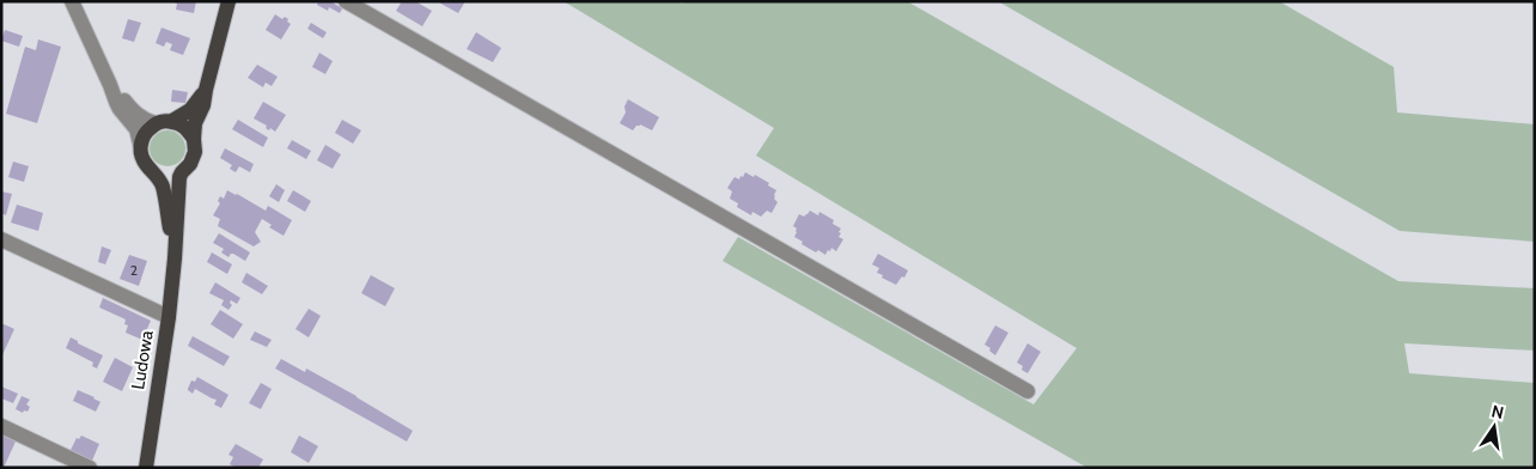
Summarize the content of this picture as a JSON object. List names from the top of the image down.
{
  "streets": {
    "main road": ["Ludowa"]
  },
  "house_numbers": ["2"],
  "north": "top"
}
